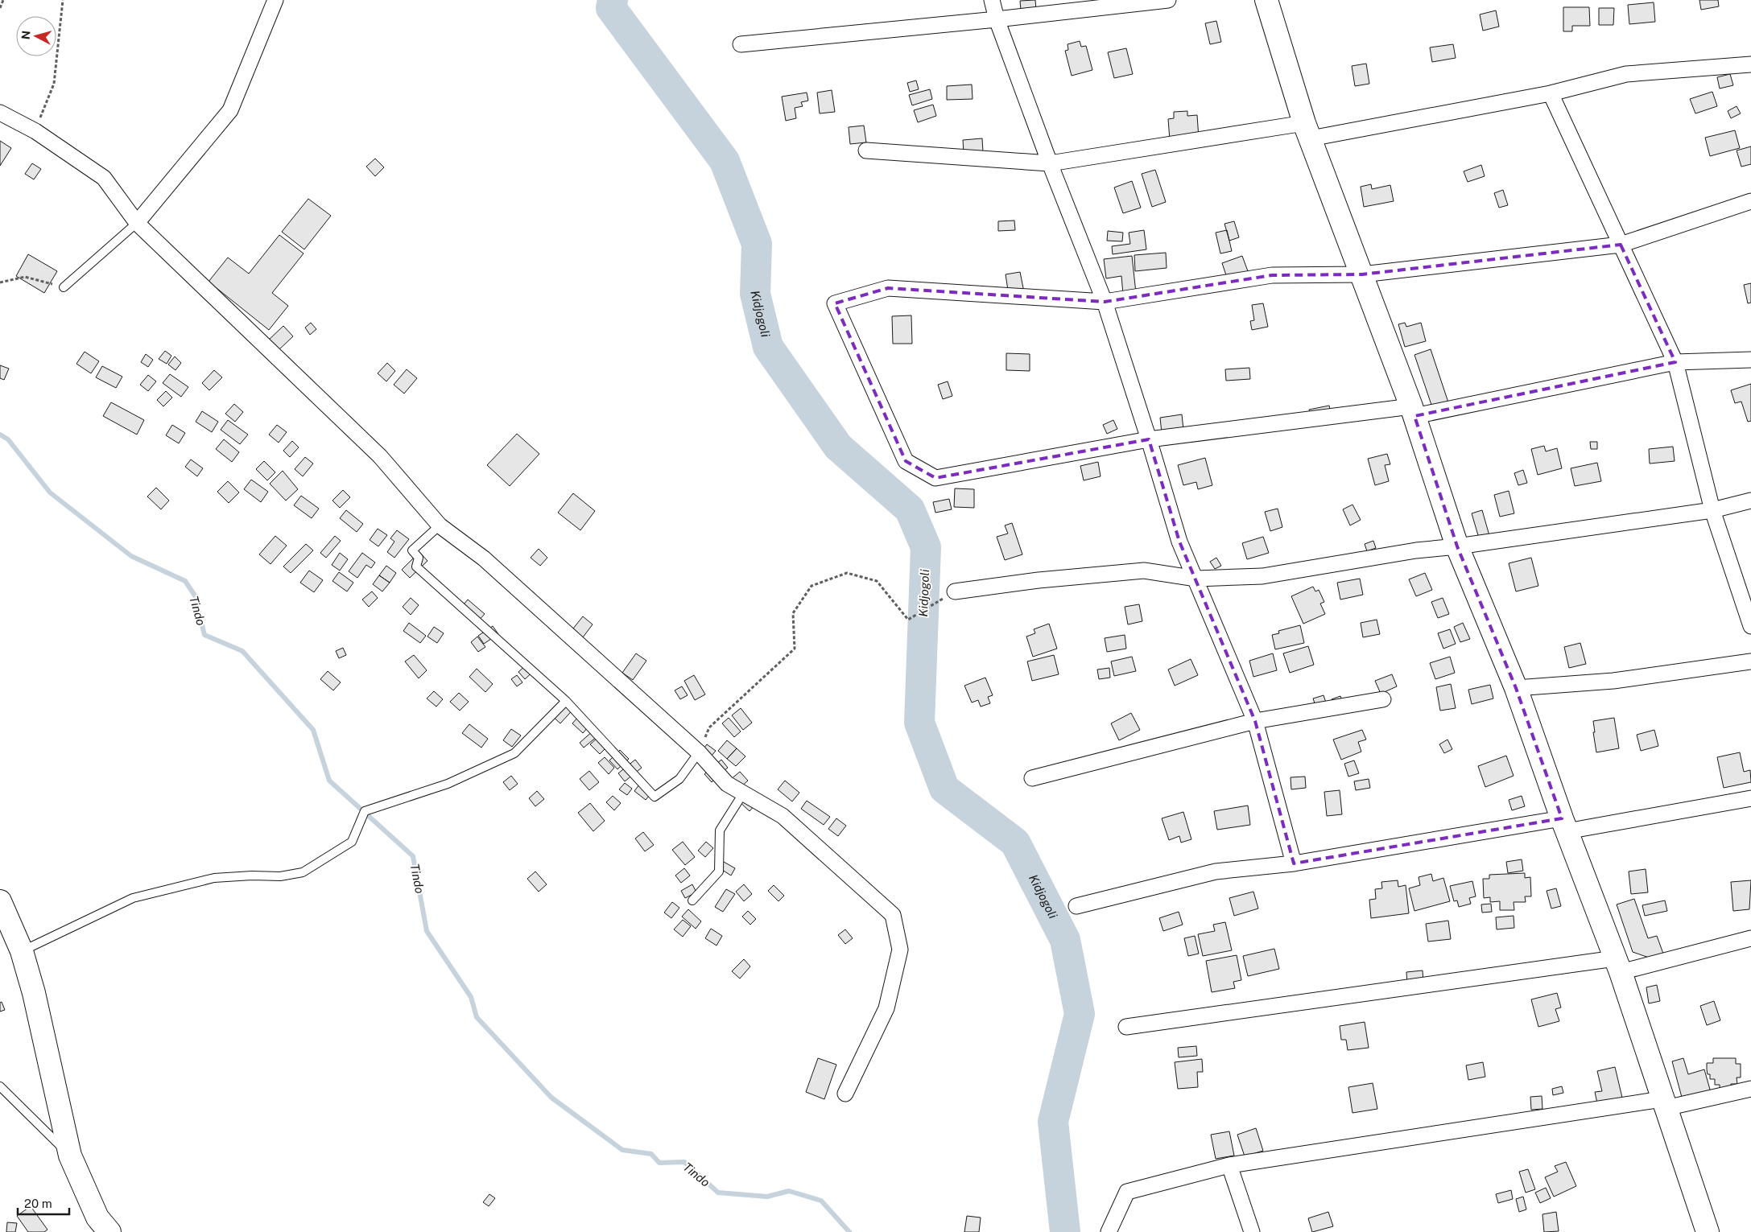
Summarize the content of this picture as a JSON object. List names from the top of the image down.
{
  "water": ["Kidjogoli", "Tindo"],
  "scale_bar": "20 m",
  "north": "left"
}
